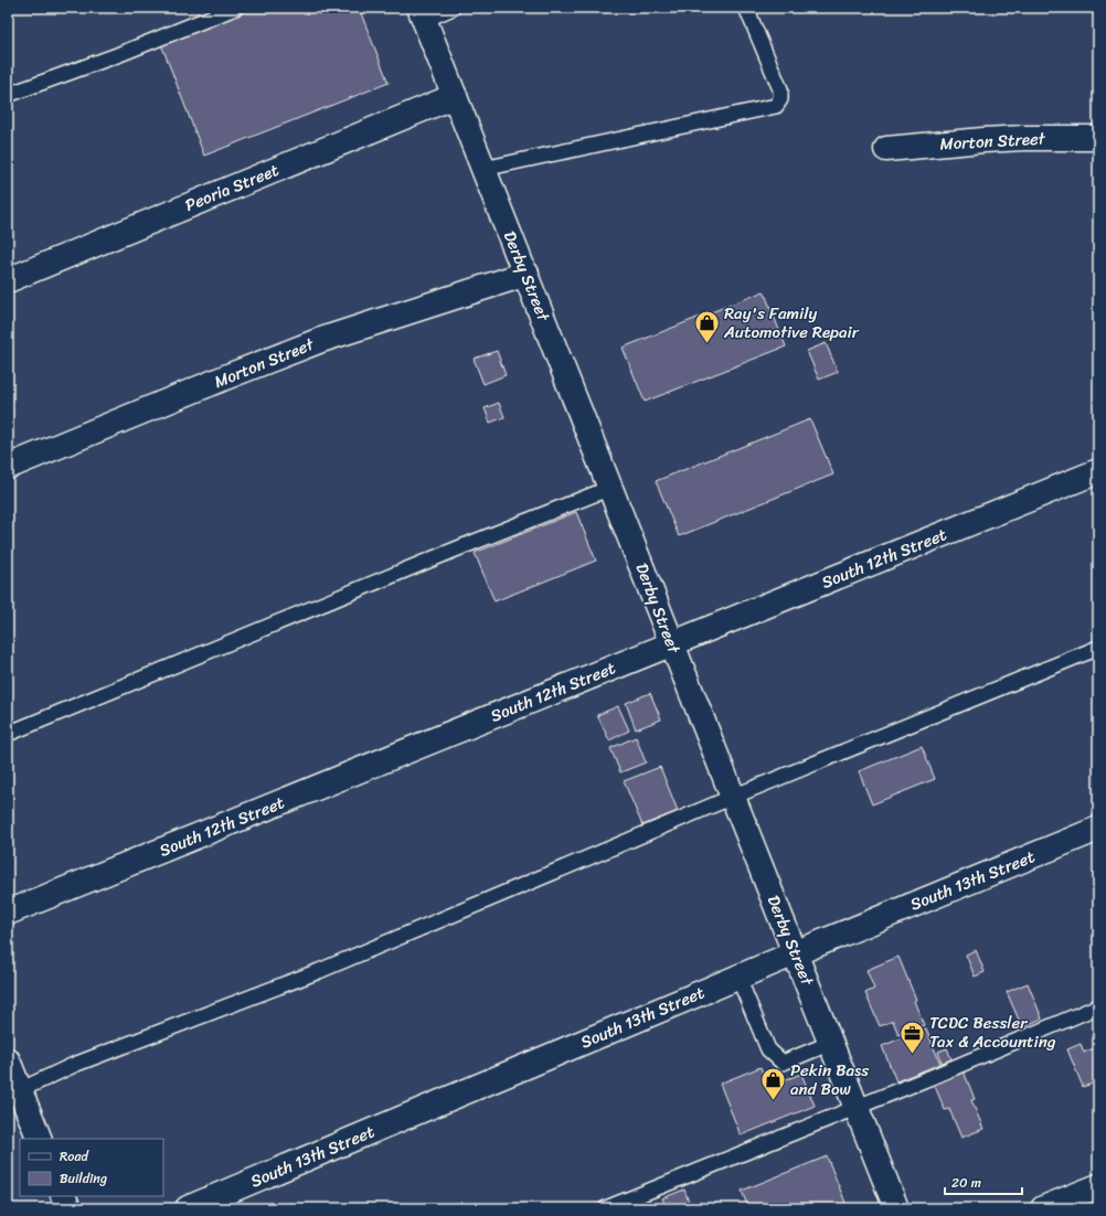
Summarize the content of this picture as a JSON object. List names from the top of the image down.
{
  "streets": {
    "street": [
      "Morton Street",
      "Peoria Street",
      "Derby Street",
      "South 12th Street",
      "South 13th Street"
    ]
  },
  "crossings": [
    ["Morton Street", "Derby Street"],
    ["Peoria Street", "Derby Street"],
    ["Derby Street", "South 12th Street"],
    ["Derby Street", "South 13th Street"]
  ],
  "places": {
    "shop": ["Ray's Family Automotive Repair", "Pekin Bass and Bow"],
    "office": ["TCDC Bessler Tax & Accounting"]
  },
  "legend": ["Road", "Building"],
  "scale_bar": "20 m"
}
